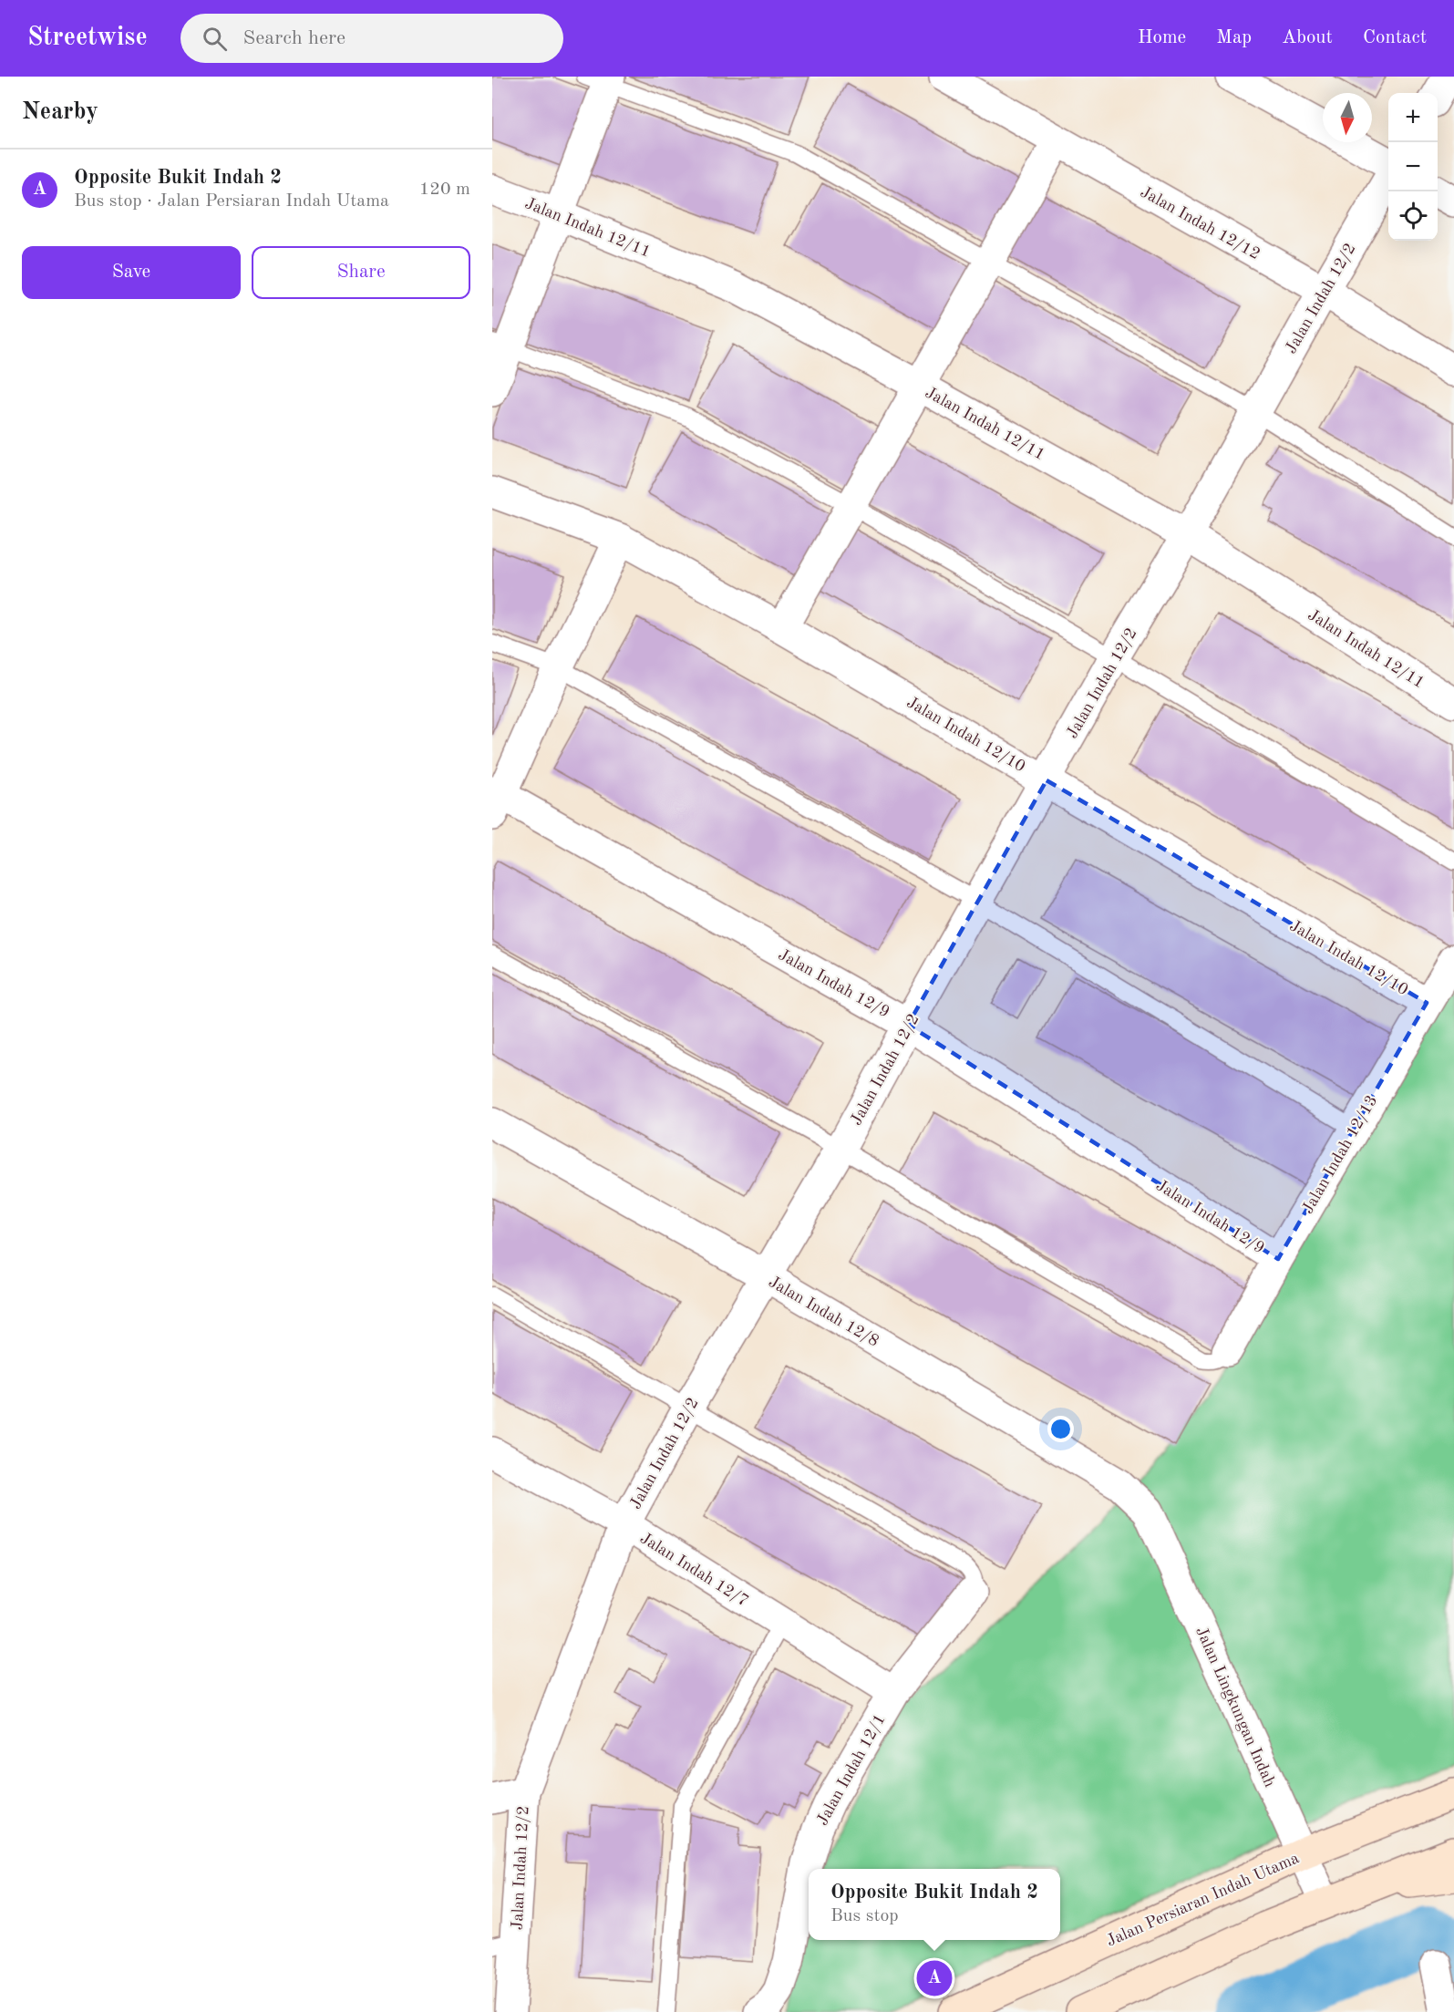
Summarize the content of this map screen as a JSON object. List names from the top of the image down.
{
  "streets": {
    "main road": ["Jalan Persiaran Indah Utama"],
    "street": [
      "Jalan Indah 12/12",
      "Jalan Indah 12/11",
      "Jalan Indah 12/2",
      "Jalan Indah 12/10",
      "Jalan Indah 12/9",
      "Jalan Indah 12/13",
      "Jalan Indah 12/8",
      "Jalan Indah 12/7",
      "Jalan Lingkungan Indah",
      "Jalan Indah 12/1"
    ]
  },
  "crossings": [
    ["Jalan Indah 12/12", "Jalan Indah 12/2"],
    ["Jalan Indah 12/11", "Jalan Indah 12/2"],
    ["Jalan Indah 12/2", "Jalan Indah 12/10"],
    ["Jalan Indah 12/2", "Jalan Indah 12/9"],
    ["Jalan Indah 12/2", "Jalan Indah 12/8"],
    ["Jalan Indah 12/2", "Jalan Indah 12/7"],
    ["Jalan Indah 12/10", "Jalan Indah 12/13"],
    ["Jalan Indah 12/9", "Jalan Indah 12/13"],
    ["Jalan Indah 12/8", "Jalan Lingkungan Indah"],
    ["Jalan Indah 12/7", "Jalan Indah 12/1"],
    ["Jalan Lingkungan Indah", "Jalan Persiaran Indah Utama"]
  ],
  "north": "bottom",
  "page": {
    "header": "Streetwise",
    "search": "Search here",
    "nav": [
      "Home",
      "Map",
      "About",
      "Contact"
    ],
    "heading": "Nearby",
    "map_buttons": ["+", "−"],
    "list": [
      {
        "mark": "A",
        "name": "Opposite Bukit Indah 2",
        "note": "Bus stop · Jalan Persiaran Indah Utama",
        "value": "120 m"
      }
    ],
    "buttons": ["Save", "Share"],
    "popup": ["Opposite Bukit Indah 2", "Bus stop"],
    "pins": "A"
  }
}
